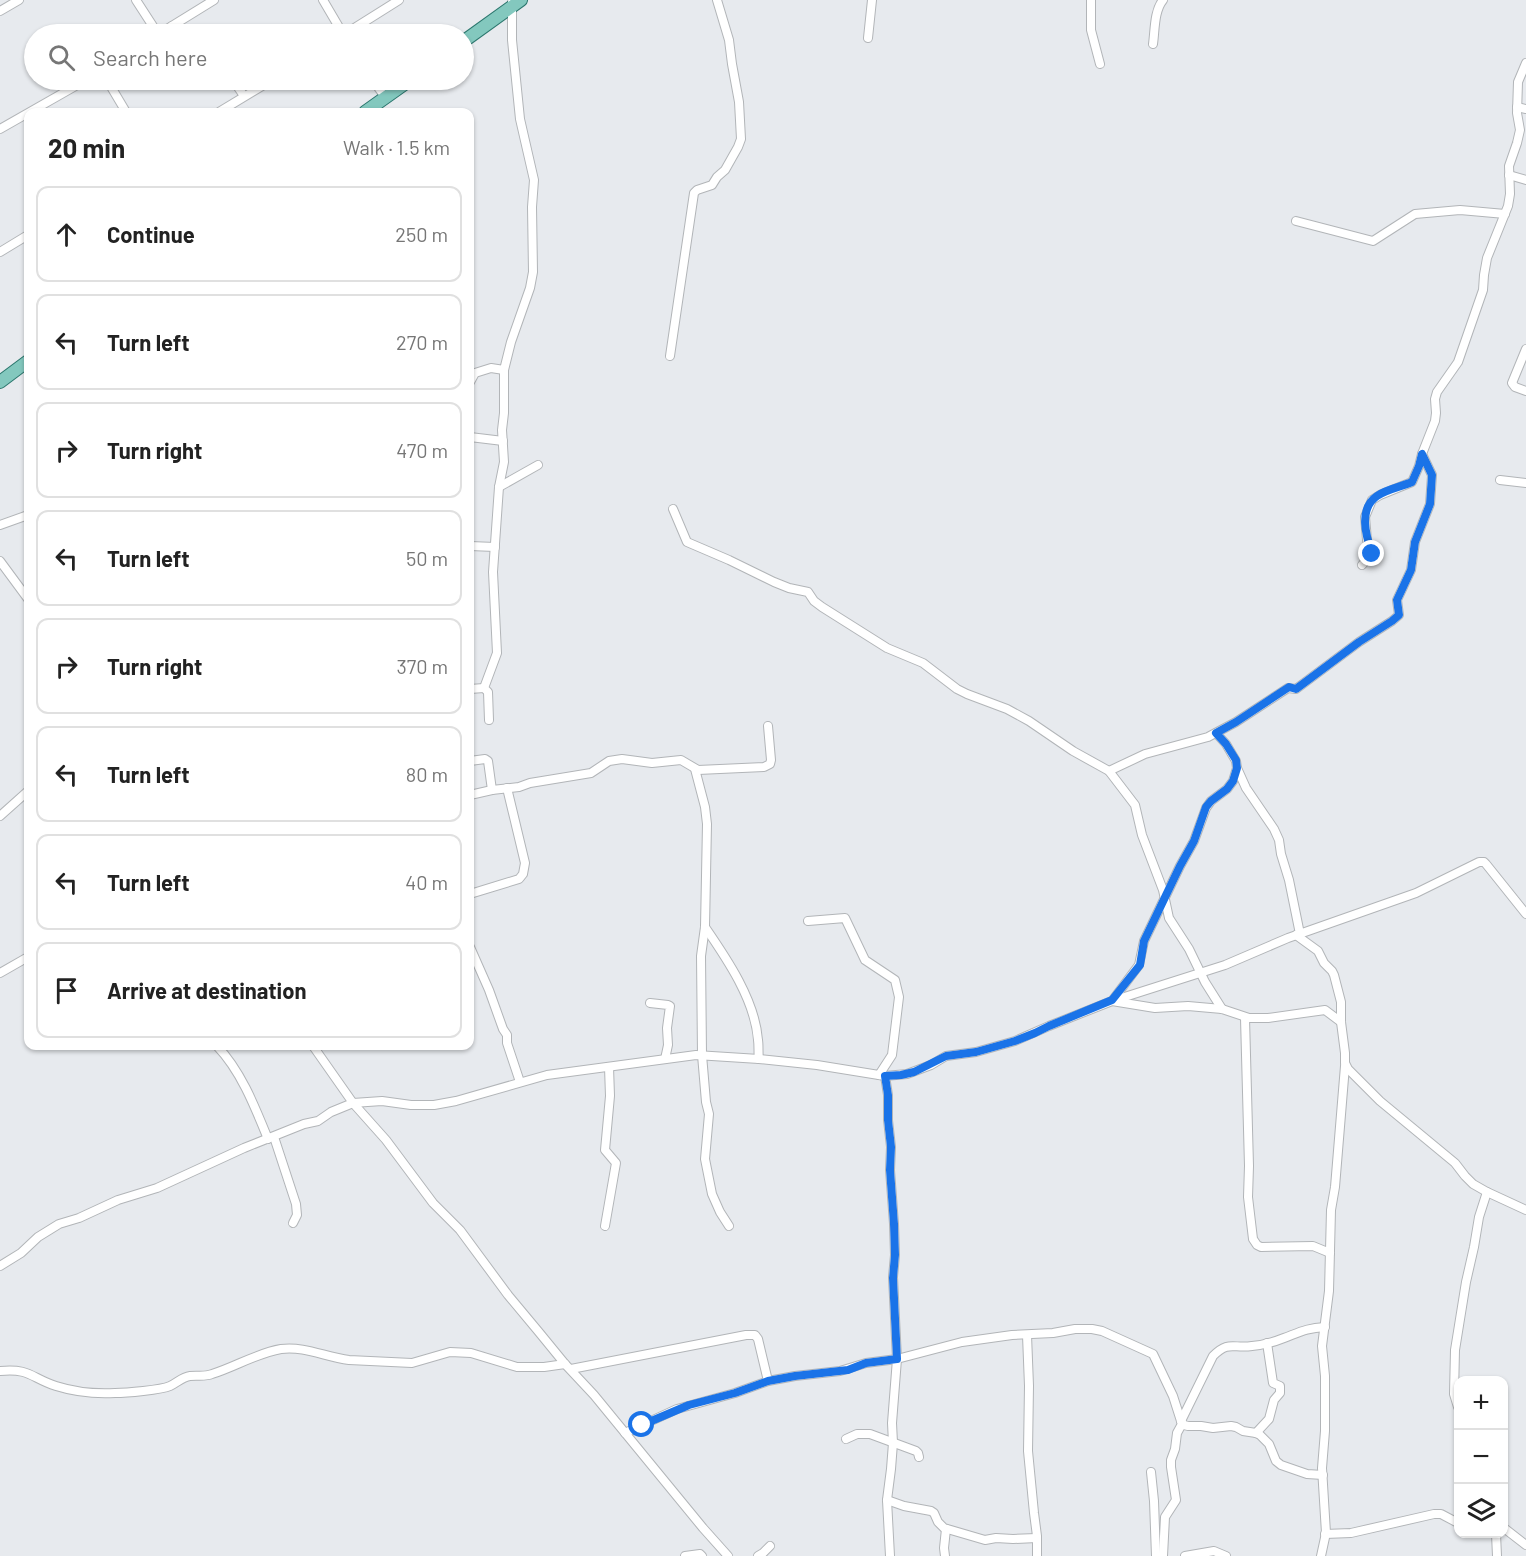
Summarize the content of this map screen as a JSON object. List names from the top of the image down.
{
  "page": {
    "search": "Search here",
    "heading": ["20 min", "Walk · 1.5 km"],
    "list": [
      ["Continue", "250 m"],
      ["Turn left", "270 m"],
      ["Turn right", "470 m"],
      ["Turn left", "50 m"],
      ["Turn right", "370 m"],
      ["Turn left", "80 m"],
      ["Turn left", "40 m"],
      "Arrive at destination"
    ],
    "map_buttons": ["+", "−"]
  }
}
